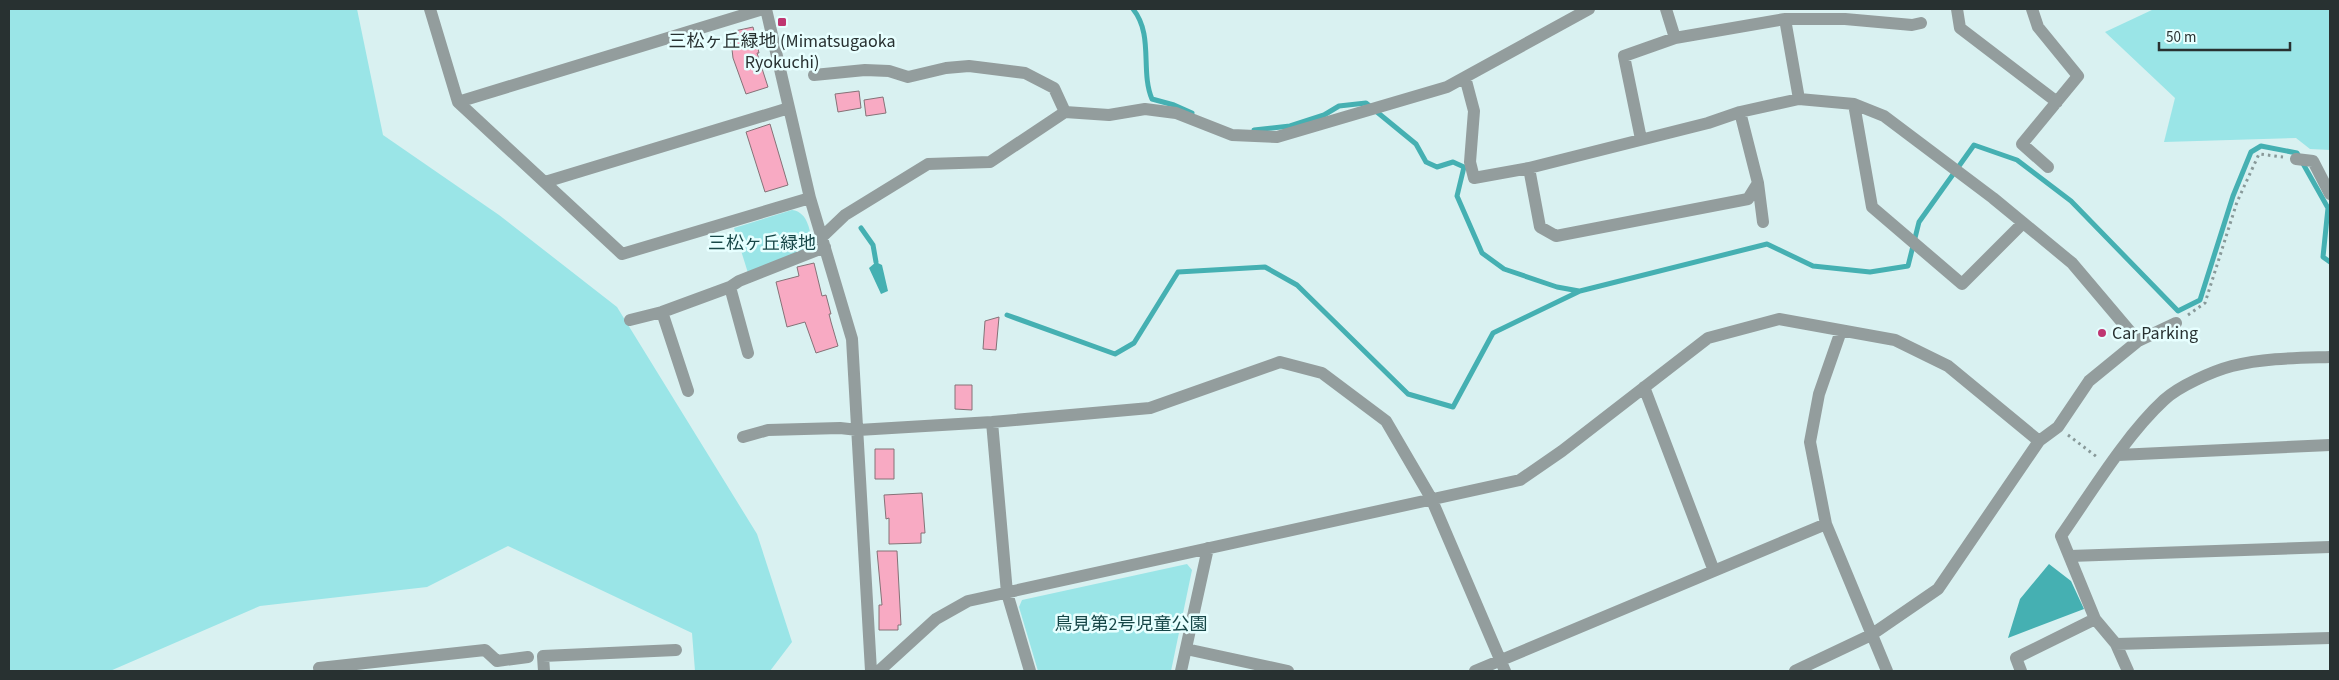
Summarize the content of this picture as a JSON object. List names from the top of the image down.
{
  "parks": ["三松ヶ丘緑地", "鳥見第2号児童公園"],
  "places": {
    "transit": ["三松ヶ丘緑地 (Mimatsugaoka Ryokuchi)"],
    "other": ["Car Parking"]
  },
  "scale_bar": "50 m"
}
